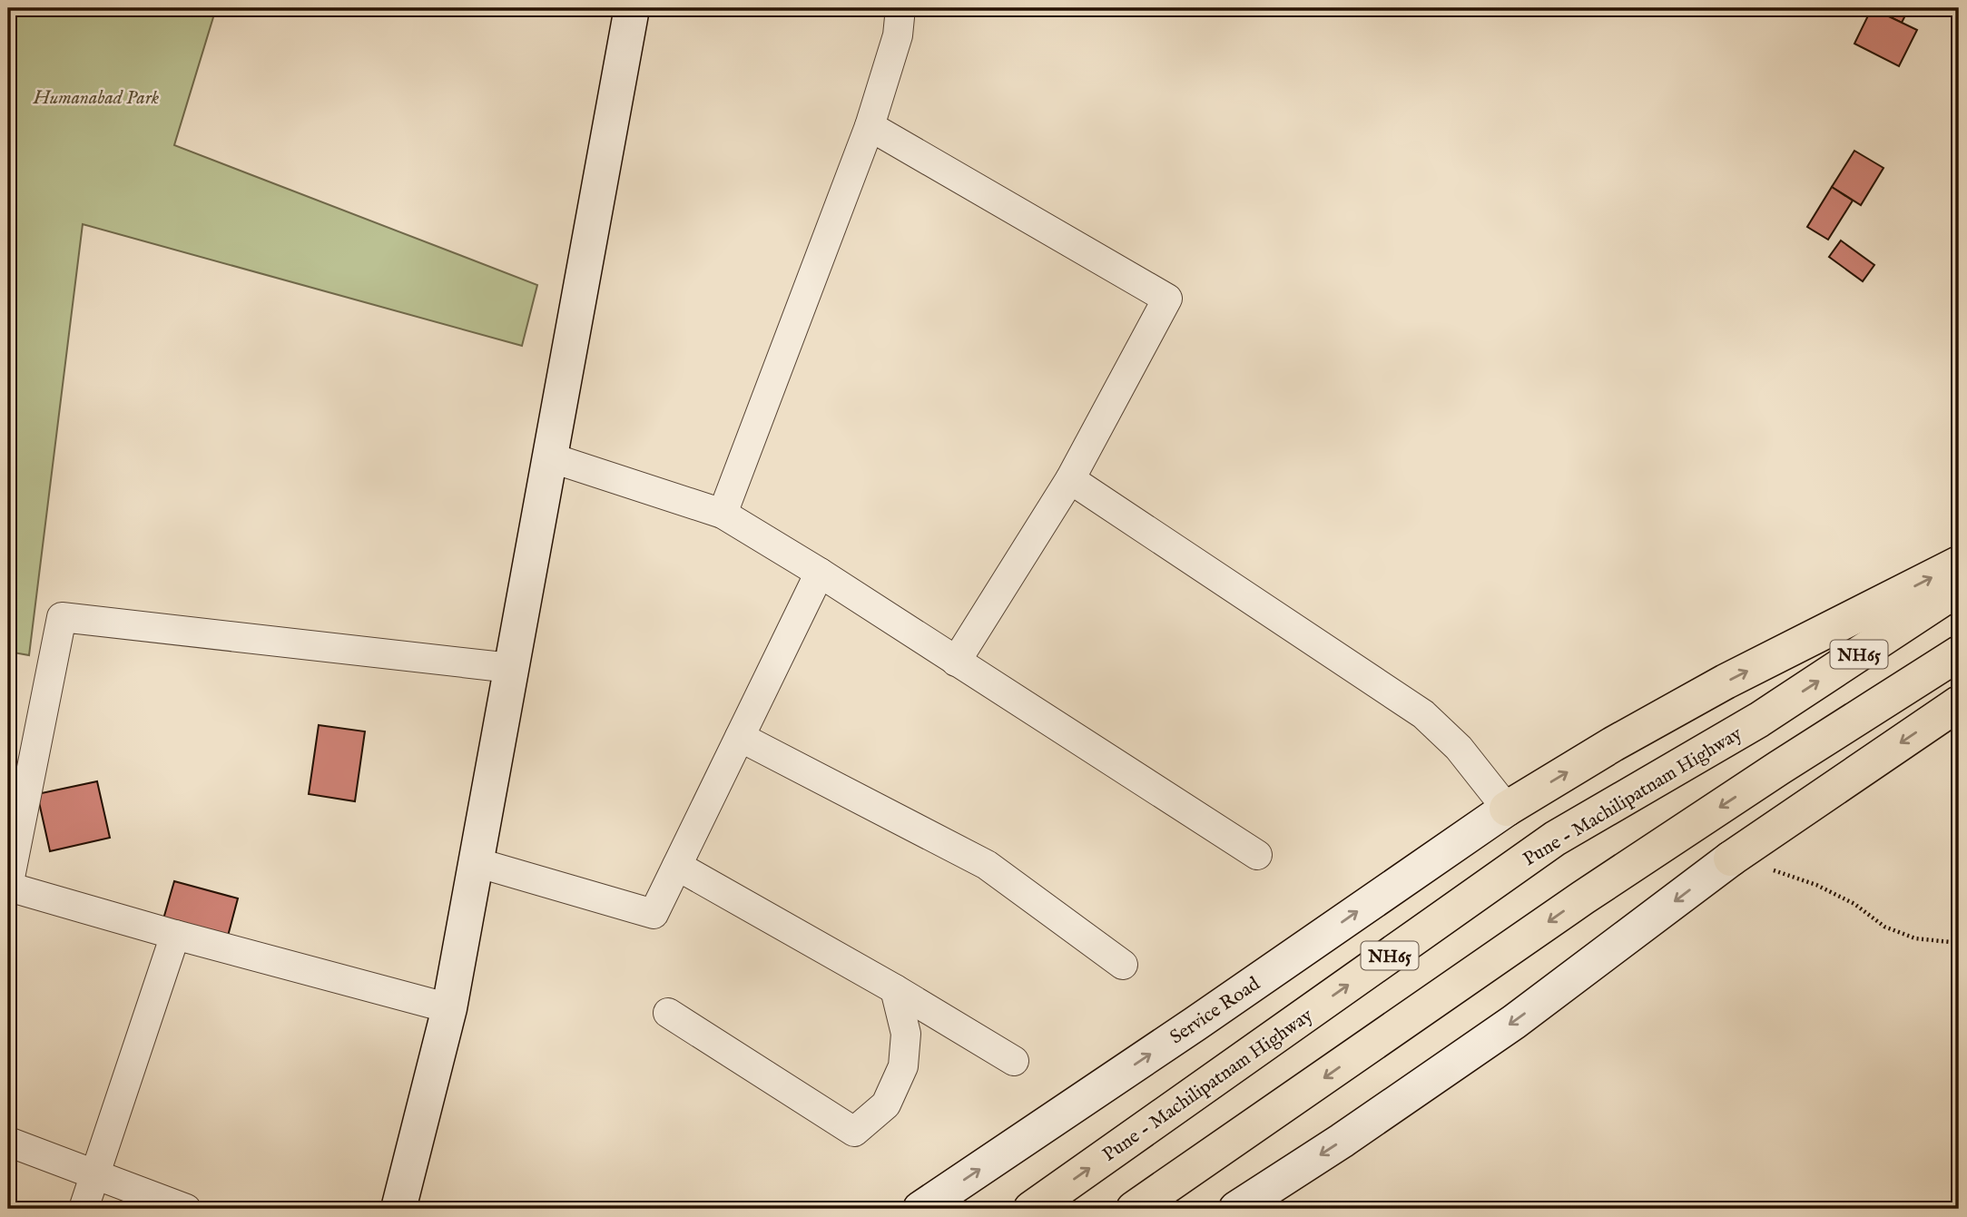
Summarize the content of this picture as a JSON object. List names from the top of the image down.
{
  "streets": {
    "highway": ["NH65", "Pune - Machilipatnam Highway"],
    "street": ["Service Road"]
  },
  "parks": ["Humanabad Park"]
}
